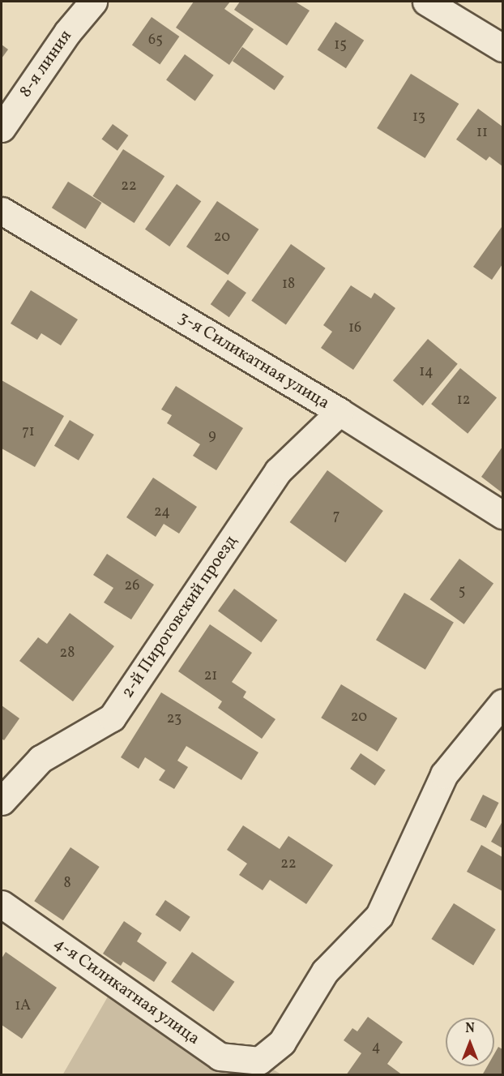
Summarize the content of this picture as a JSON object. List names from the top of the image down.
{
  "streets": {
    "street": [
      "8-я линия",
      "3-я Силикатная улица",
      "2-й Пироговский проезд",
      "4-я Силикатная улица"
    ]
  },
  "crossings": [
    ["3-я Силикатная улица", "2-й Пироговский проезд"]
  ],
  "house_numbers": [
    "65",
    "15",
    "13",
    "11",
    "22",
    "20",
    "18",
    "16",
    "14",
    "12",
    "71",
    "9",
    "24",
    "7",
    "26",
    "5",
    "28",
    "21",
    "20",
    "23",
    "22",
    "8",
    "1А",
    "4"
  ],
  "north": "top"
}
